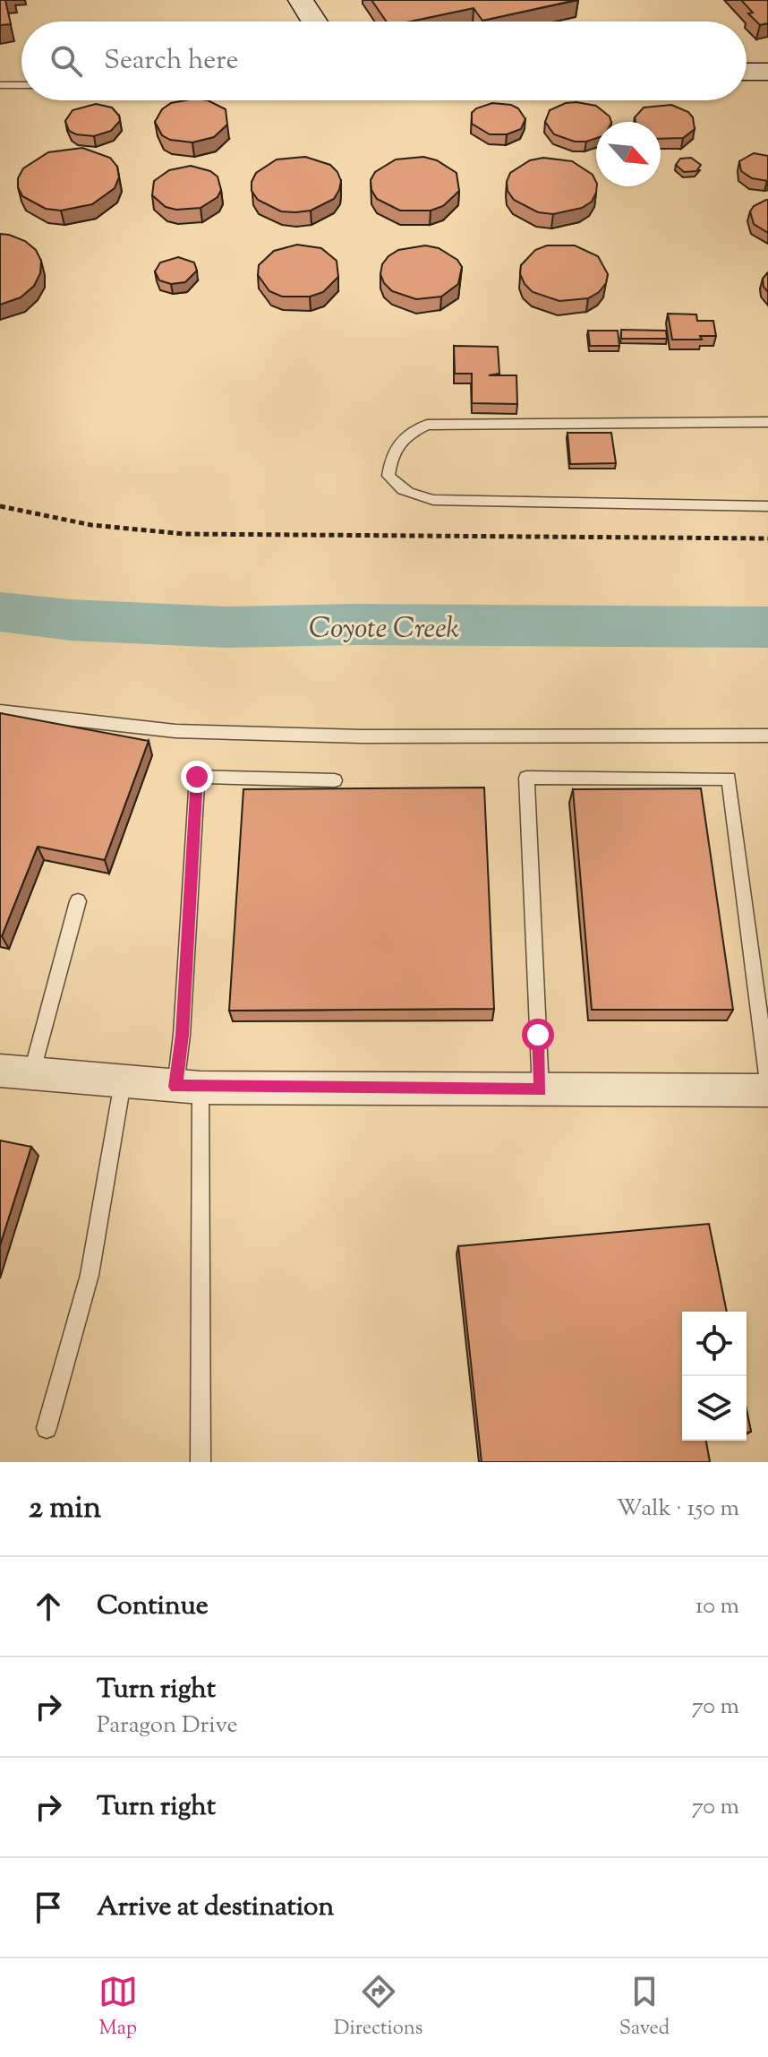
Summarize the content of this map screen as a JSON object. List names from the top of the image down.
{
  "water": ["Coyote Creek"],
  "north": "bottom right",
  "page": {
    "search": "Search here",
    "heading": ["2 min", "Walk · 150 m"],
    "list": [
      ["Continue", "10 m"],
      ["Turn right", "Paragon Drive", "70 m"],
      ["Turn right", "70 m"],
      "Arrive at destination"
    ],
    "nav": ["Map", "Directions", "Saved"]
  }
}
